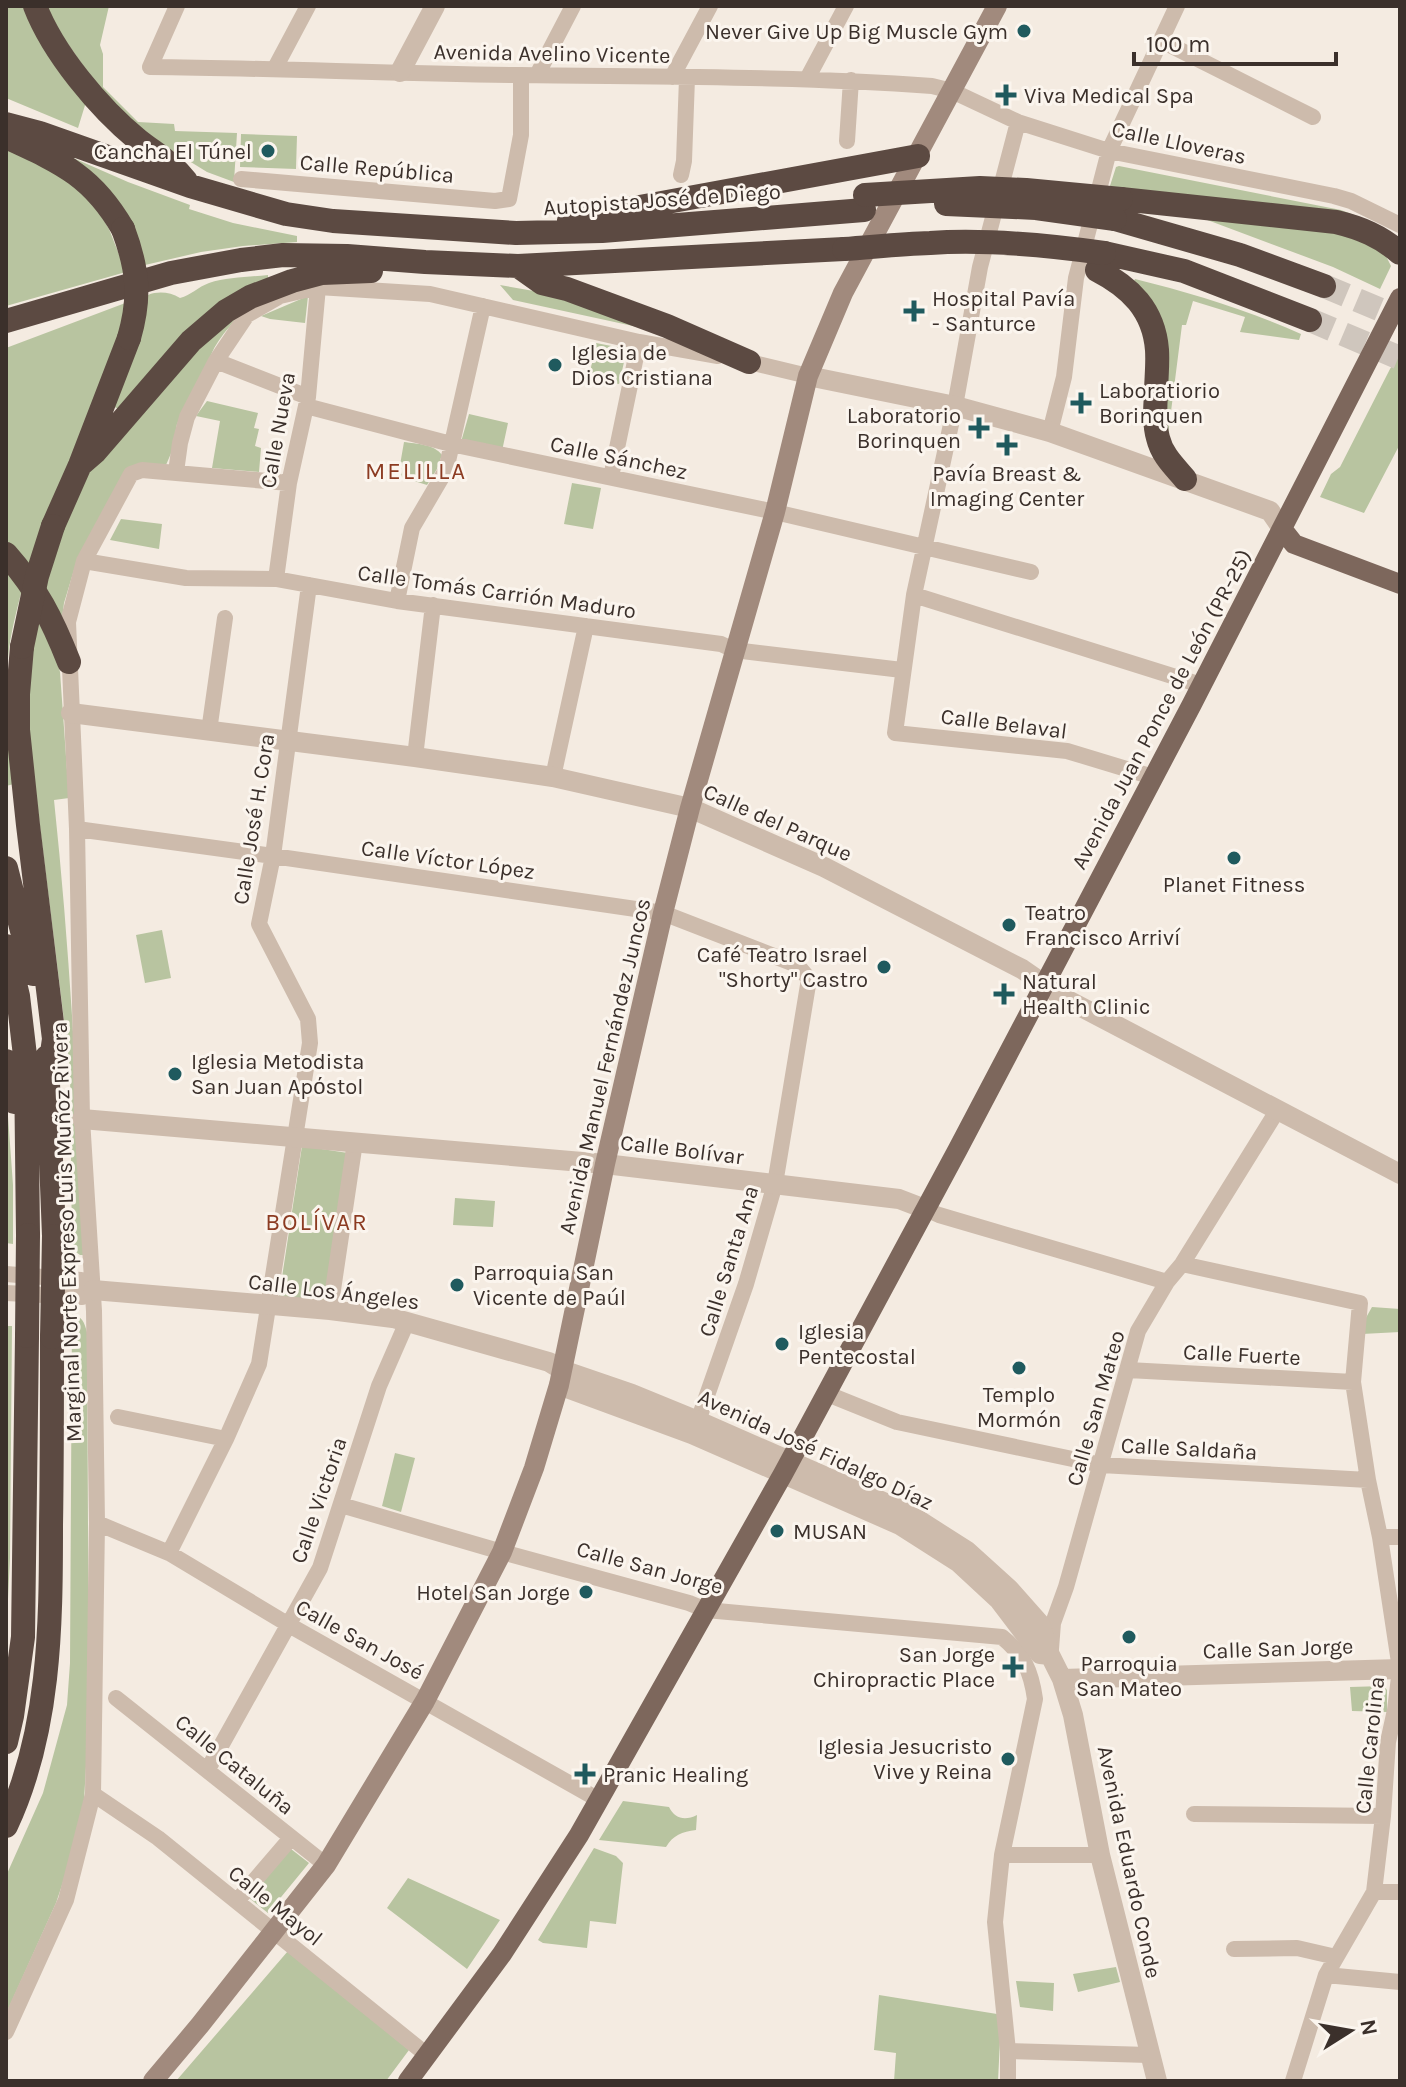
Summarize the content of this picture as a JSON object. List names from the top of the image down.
{
  "streets": {
    "highway": ["Autopista José de Diego"],
    "main road": ["Avenida Juan Ponce de León (PR-25)", "Avenida Manuel Fernández Juncos"],
    "street": [
      "Avenida Avelino Vicente",
      "Calle Lloveras",
      "Calle República",
      "Calle Nueva",
      "Calle Sánchez",
      "Calle Tomás Carrión Maduro",
      "Calle Belaval",
      "Calle José H. Cora",
      "Calle del Parque",
      "Calle Víctor López",
      "Calle Bolívar",
      "Marginal Norte Expreso Luis Muñoz Rivera",
      "Calle Santa Ana",
      "Calle Los Ángeles",
      "Calle Fuerte",
      "Calle San Mateo",
      "Calle Saldaña",
      "Avenida José Fidalgo Díaz",
      "Calle Victoria",
      "Calle San Jorge",
      "Calle San José",
      "Calle Carolina",
      "Calle Cataluña",
      "Avenida Eduardo Conde",
      "Calle Mayol"
    ]
  },
  "crossings": [
    ["Avenida Avelino Vicente", "Calle Lloveras"],
    ["Avenida Avelino Vicente", "Calle República"],
    ["Avenida Avelino Vicente", "Avenida Manuel Fernández Juncos"],
    ["Calle Lloveras", "Avenida Manuel Fernández Juncos"],
    ["Calle Nueva", "Calle Sánchez"],
    ["Calle Nueva", "Calle Tomás Carrión Maduro"],
    ["Calle Sánchez", "Avenida Manuel Fernández Juncos"],
    ["Calle Tomás Carrión Maduro", "Calle Belaval"],
    ["Calle Tomás Carrión Maduro", "Calle José H. Cora"],
    ["Calle Tomás Carrión Maduro", "Avenida Manuel Fernández Juncos"],
    ["Calle Tomás Carrión Maduro", "Marginal Norte Expreso Luis Muñoz Rivera"],
    ["Avenida Juan Ponce de León (PR-25)", "Calle Belaval"],
    ["Avenida Juan Ponce de León (PR-25)", "Calle del Parque"],
    ["Avenida Juan Ponce de León (PR-25)", "Calle Bolívar"],
    ["Avenida Juan Ponce de León (PR-25)", "Calle Saldaña"],
    ["Avenida Juan Ponce de León (PR-25)", "Avenida José Fidalgo Díaz"],
    ["Calle José H. Cora", "Calle del Parque"],
    ["Calle José H. Cora", "Calle Víctor López"],
    ["Calle José H. Cora", "Calle Bolívar"],
    ["Calle José H. Cora", "Calle Los Ángeles"],
    ["Calle José H. Cora", "Calle San José"],
    ["Calle del Parque", "Avenida Manuel Fernández Juncos"],
    ["Calle del Parque", "Marginal Norte Expreso Luis Muñoz Rivera"],
    ["Calle del Parque", "Calle San Mateo"],
    ["Calle Víctor López", "Avenida Manuel Fernández Juncos"],
    ["Calle Víctor López", "Marginal Norte Expreso Luis Muñoz Rivera"],
    ["Calle Víctor López", "Calle Santa Ana"],
    ["Avenida Manuel Fernández Juncos", "Calle Bolívar"],
    ["Avenida Manuel Fernández Juncos", "Calle Los Ángeles"],
    ["Avenida Manuel Fernández Juncos", "Avenida José Fidalgo Díaz"],
    ["Avenida Manuel Fernández Juncos", "Calle San Jorge"],
    ["Avenida Manuel Fernández Juncos", "Calle San José"],
    ["Avenida Manuel Fernández Juncos", "Calle Cataluña"],
    ["Avenida Manuel Fernández Juncos", "Calle Mayol"],
    ["Calle Bolívar", "Marginal Norte Expreso Luis Muñoz Rivera"],
    ["Calle Bolívar", "Calle Santa Ana"],
    ["Calle Bolívar", "Calle San Mateo"],
    ["Marginal Norte Expreso Luis Muñoz Rivera", "Calle Los Ángeles"],
    ["Marginal Norte Expreso Luis Muñoz Rivera", "Calle San José"],
    ["Marginal Norte Expreso Luis Muñoz Rivera", "Calle Mayol"],
    ["Calle Santa Ana", "Avenida José Fidalgo Díaz"],
    ["Calle Los Ángeles", "Avenida José Fidalgo Díaz"],
    ["Calle Los Ángeles", "Calle Victoria"],
    ["Calle Fuerte", "Calle San Mateo"],
    ["Calle Fuerte", "Calle Carolina"],
    ["Calle San Mateo", "Calle Saldaña"],
    ["Calle San Mateo", "Avenida José Fidalgo Díaz"],
    ["Calle San Mateo", "Calle Carolina"],
    ["Calle San Mateo", "Avenida Eduardo Conde"],
    ["Calle Saldaña", "Calle Carolina"],
    ["Avenida José Fidalgo Díaz", "Avenida Eduardo Conde"],
    ["Calle Victoria", "Calle San Jorge"],
    ["Calle Victoria", "Calle San José"],
    ["Calle Victoria", "Calle Cataluña"],
    ["Calle San Jorge", "Calle Carolina"],
    ["Calle San Jorge", "Avenida Eduardo Conde"]
  ],
  "districts": ["MELILLA", "BOLÍVAR"],
  "places": {
    "other": [
      "Never Give Up Big Muscle Gym",
      "Cancha El Túnel",
      "Iglesia de Dios Cristiana",
      "Planet Fitness",
      "Teatro Francisco Arriví",
      "Café Teatro Israel \"Shorty\" Castro",
      "Iglesia Metodista San Juan Apόstol",
      "Parroquia San Vicente de Paúl",
      "Iglesia Pentecostal",
      "Templo Mormón",
      "MUSAN",
      "Hotel San Jorge",
      "Parroquia San Mateo",
      "Iglesia Jesucristo Vive y Reina"
    ],
    "health": [
      "Viva Medical Spa",
      "Hospital Pavía - Santurce",
      "Laboratiorio Borinquen",
      "Laboratorio Borinquen",
      "Pavía Breast & Imaging Center",
      "Natural Health Clinic",
      "San Jorge Chiropractic Place",
      "Pranic Healing"
    ]
  },
  "scale_bar": "100 m",
  "north": "right"
}
